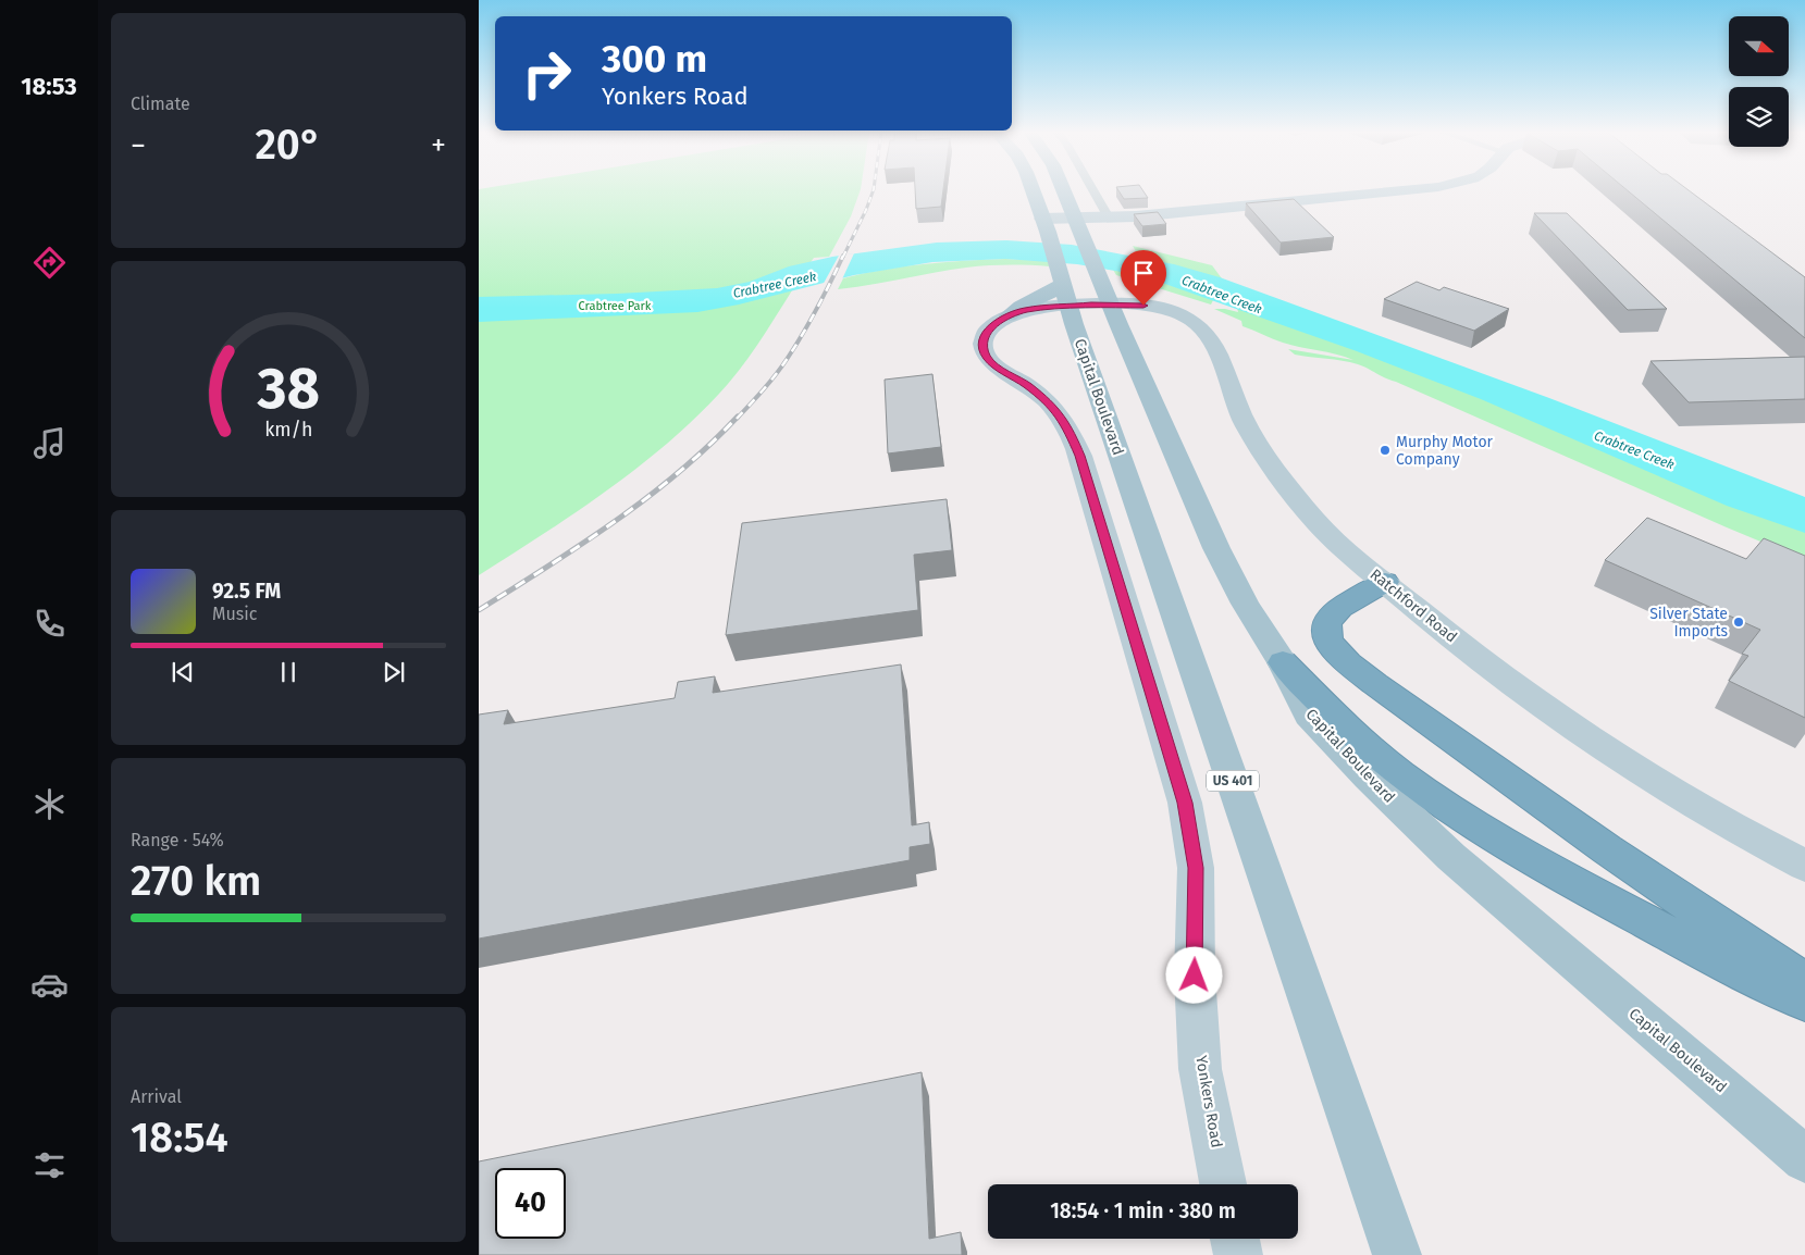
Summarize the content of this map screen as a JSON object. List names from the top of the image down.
{
  "streets": {
    "main road": ["Capital Boulevard", "US 401"],
    "street": ["Ratchford Road", "Yonkers Road"]
  },
  "crossings": [
    ["Capital Boulevard", "Ratchford Road"],
    ["Capital Boulevard", "Yonkers Road"],
    ["Ratchford Road", "Yonkers Road"]
  ],
  "water": ["Crabtree Creek"],
  "parks": ["Crabtree Park"],
  "places": ["Murphy Motor Company", "Silver State Imports"],
  "north": "right",
  "page": {
    "tabs": "18:53",
    "tile": [
      "Climate",
      ["Range · 54%", "270 km"],
      ["Arrival", "18:54"]
    ],
    "turn": ["300 m", "Yonkers Road"],
    "heat": ["−", "20°", "+"],
    "song": ["92.5 FM", "Music"],
    "limit": "40",
    "trip": "18:54 · 1 min · 380 m",
    "gauge": ["38", "km/h"]
  }
}
